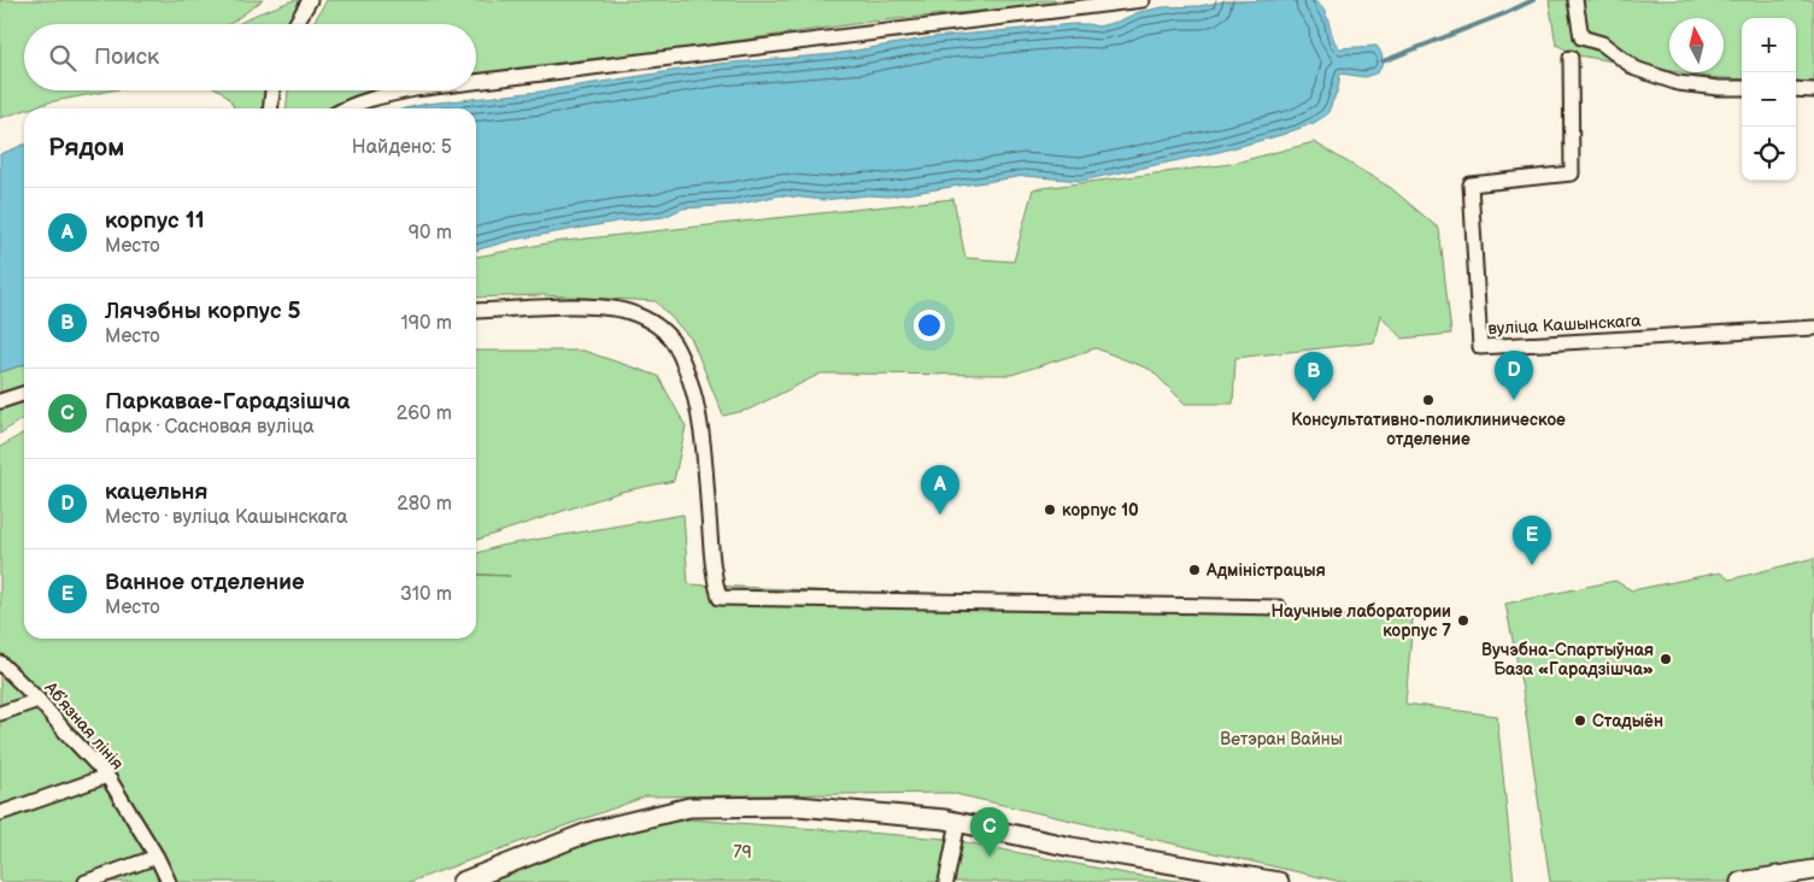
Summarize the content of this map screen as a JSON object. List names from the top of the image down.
{
  "streets": {
    "street": ["вуліца Кашынскага", "Абʼязная лінія"]
  },
  "parks": ["Ветэран Вайны", "79"],
  "places": [
    "Консультативно-поликлиническое отделение",
    "корпус 10",
    "Адміністрацыя",
    "Научные лаборатории корпус 7",
    "Вучэбна-Спартыўная База «Гарадзішча»",
    "Стадыён"
  ],
  "north": "top",
  "page": {
    "map_buttons": ["+", "−"],
    "search": "Поиск",
    "heading": ["Рядом", "Найдено: 5"],
    "list": [
      {
        "mark": "A",
        "name": "корпус 11",
        "note": "Место",
        "value": "90 m"
      },
      {
        "mark": "B",
        "name": "Лячэбны корпус 5",
        "note": "Место",
        "value": "190 m"
      },
      {
        "mark": "C",
        "name": "Паркавае-Гарадзішча",
        "note": "Парк · Сасновая вуліца",
        "value": "260 m"
      },
      {
        "mark": "D",
        "name": "кацельня",
        "note": "Место · вуліца Кашынскага",
        "value": "280 m"
      },
      {
        "mark": "E",
        "name": "Ванное отделение",
        "note": "Место",
        "value": "310 m"
      }
    ],
    "pins": [
      "D",
      "B",
      "A",
      "E",
      "C"
    ]
  }
}
